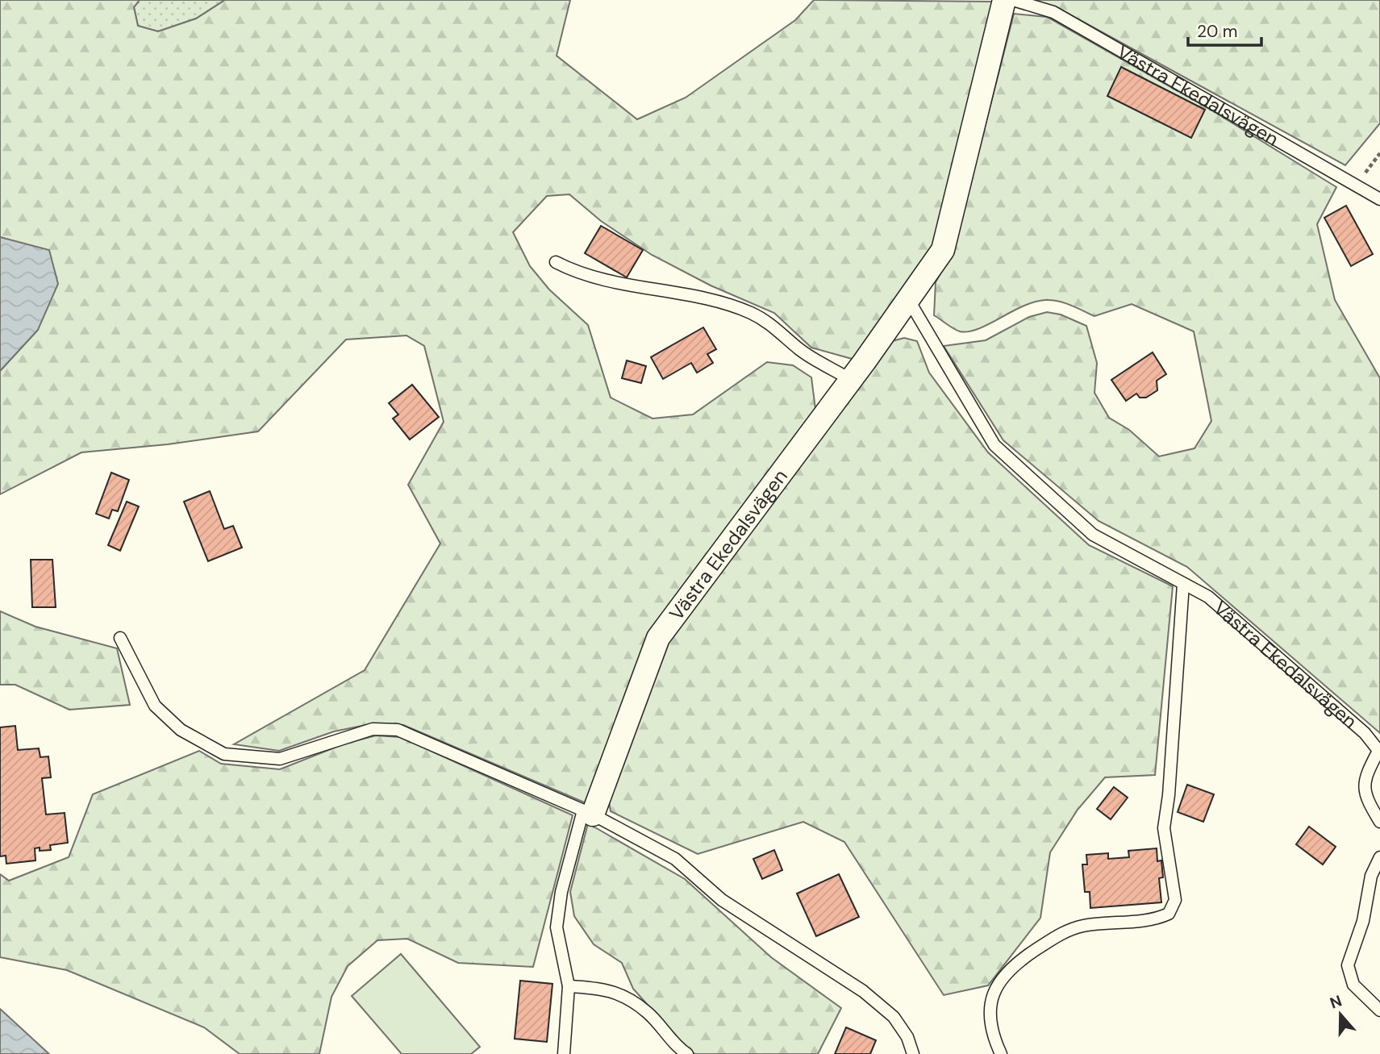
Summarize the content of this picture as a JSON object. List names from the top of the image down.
{
  "streets": {
    "street": ["Västra Ekedalsvägen"]
  },
  "scale_bar": "20 m",
  "north": "top"
}
